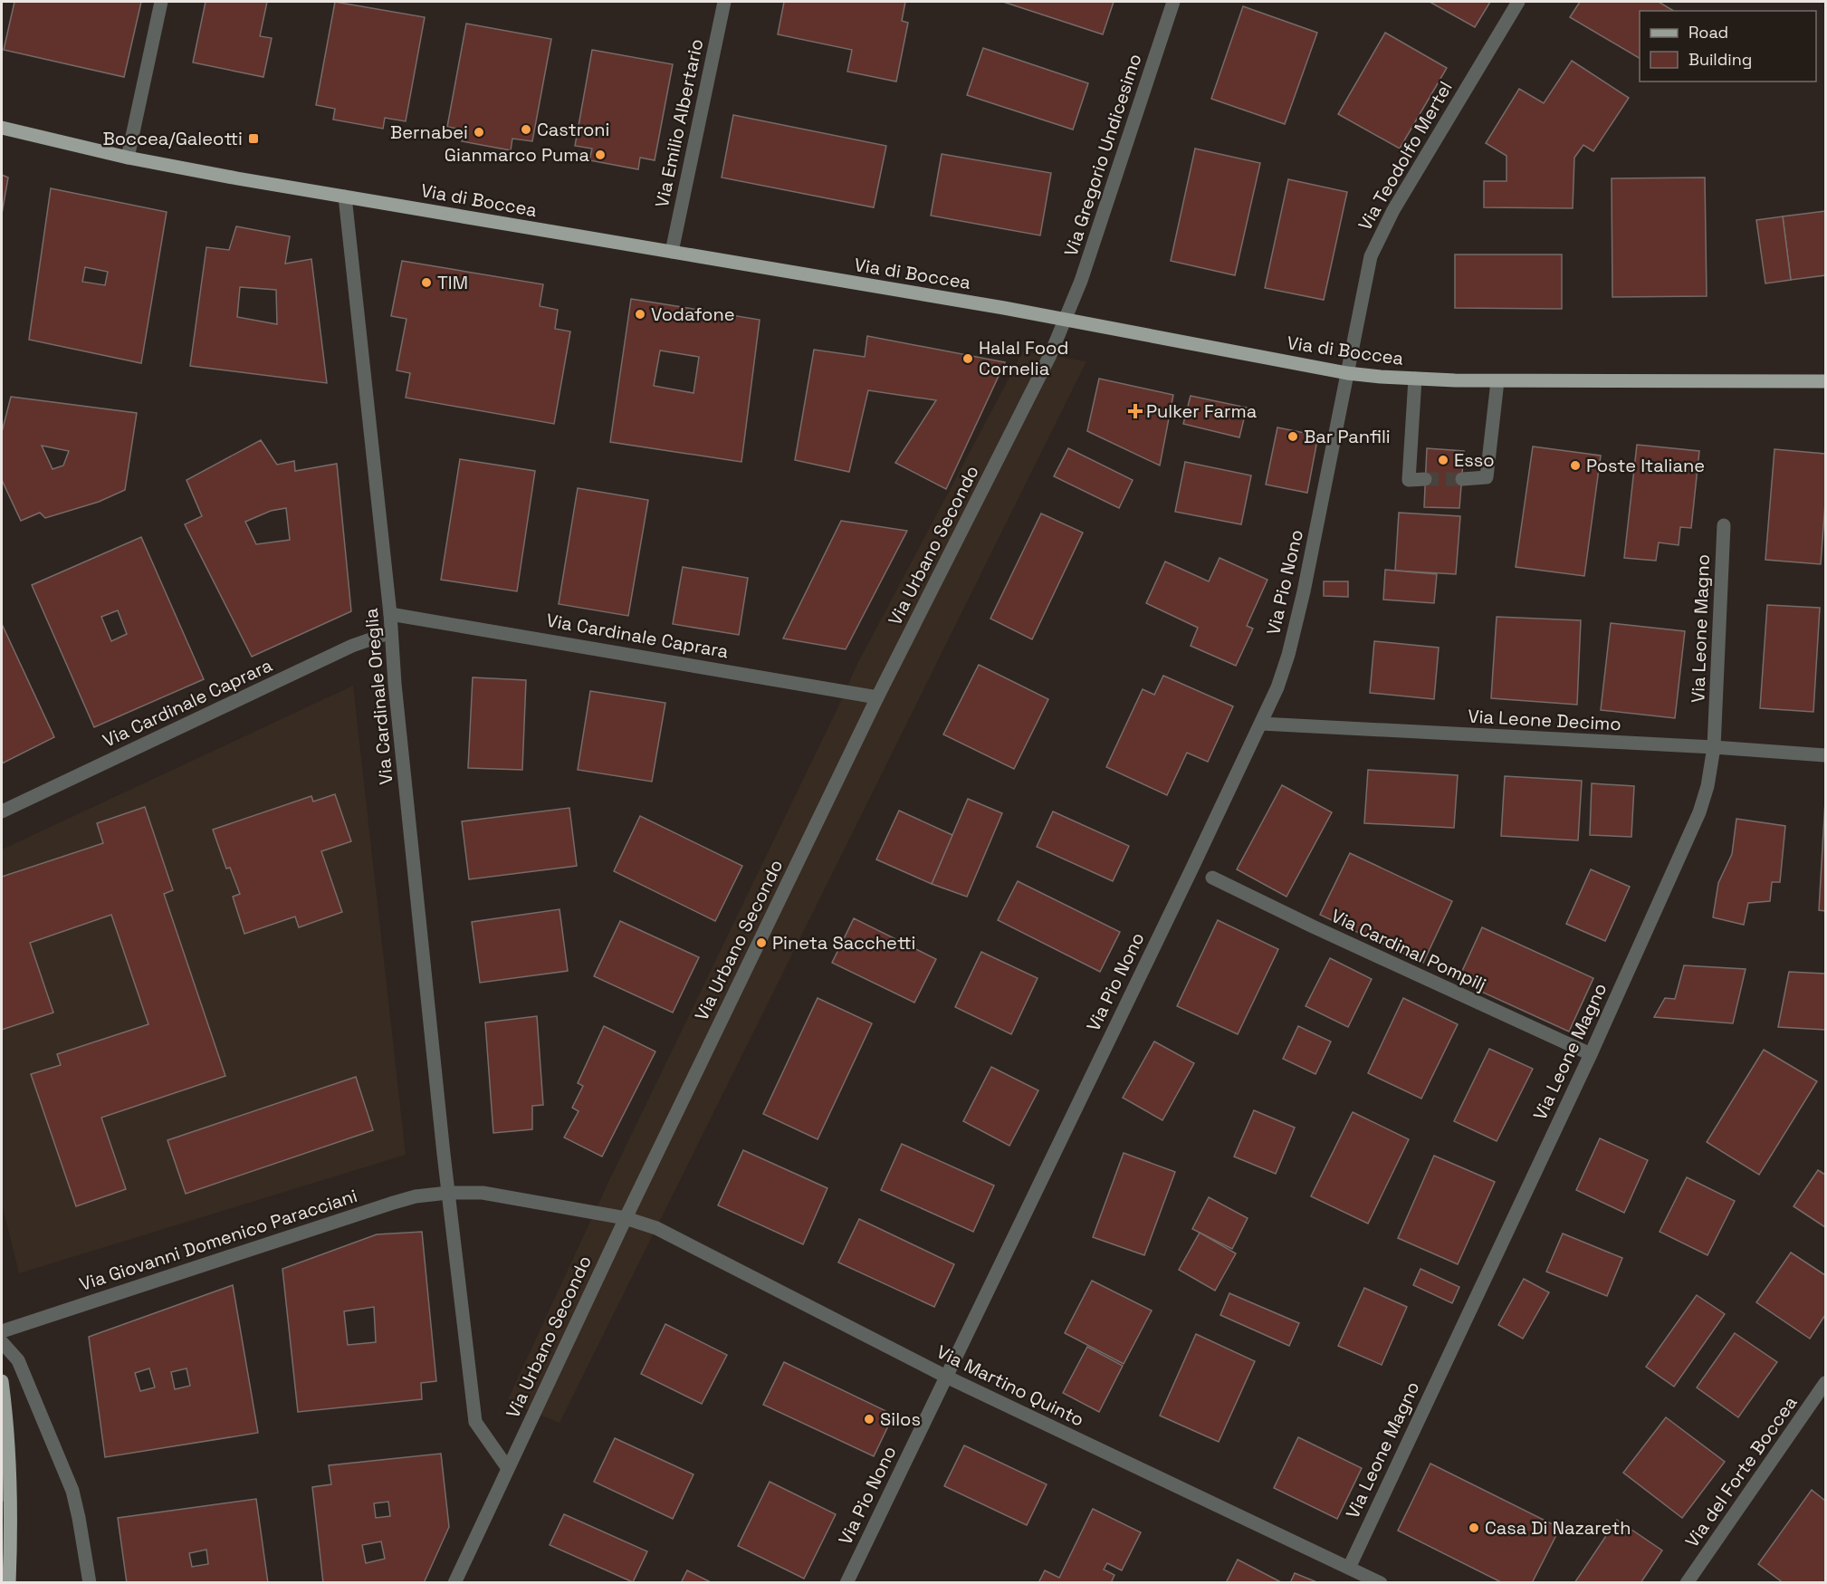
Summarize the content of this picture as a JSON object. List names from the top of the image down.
{
  "streets": {
    "main road": ["Via di Boccea"],
    "street": [
      "Via Emilio Albertario",
      "Via Gregorio Undicesimo",
      "Via Teodolfo Mertel",
      "Via Urbano Secondo",
      "Via Pio Nono",
      "Via Leone Magno",
      "Via Cardinale Caprara",
      "Via Cardinale Oreglia",
      "Via Leone Decimo",
      "Via Cardinal Pompilj",
      "Via Giovanni Domenico Paracciani",
      "Via Martino Quinto",
      "Via del Forte Boccea"
    ]
  },
  "crossings": [
    ["Via Emilio Albertario", "Via di Boccea"],
    ["Via Gregorio Undicesimo", "Via di Boccea"],
    ["Via Gregorio Undicesimo", "Via Urbano Secondo"],
    ["Via Teodolfo Mertel", "Via di Boccea"],
    ["Via Teodolfo Mertel", "Via Pio Nono"],
    ["Via di Boccea", "Via Urbano Secondo"],
    ["Via di Boccea", "Via Pio Nono"],
    ["Via di Boccea", "Via Cardinale Oreglia"],
    ["Via Urbano Secondo", "Via Cardinale Caprara"],
    ["Via Urbano Secondo", "Via Cardinale Oreglia"],
    ["Via Urbano Secondo", "Via Giovanni Domenico Paracciani"],
    ["Via Urbano Secondo", "Via Martino Quinto"],
    ["Via Pio Nono", "Via Leone Decimo"],
    ["Via Pio Nono", "Via Martino Quinto"],
    ["Via Leone Magno", "Via Leone Decimo"],
    ["Via Leone Magno", "Via Cardinal Pompilj"],
    ["Via Leone Magno", "Via Martino Quinto"],
    ["Via Cardinale Caprara", "Via Cardinale Oreglia"],
    ["Via Cardinale Oreglia", "Via Giovanni Domenico Paracciani"],
    ["Via Giovanni Domenico Paracciani", "Via Martino Quinto"]
  ],
  "places": {
    "other": [
      "Castroni",
      "Bernabei",
      "Gianmarco Puma",
      "TIM",
      "Vodafone",
      "Halal Food Cornelia",
      "Bar Panfili",
      "Esso",
      "Poste Italiane",
      "Pineta Sacchetti",
      "Silos",
      "Casa Di Nazareth"
    ],
    "transit": ["Boccea/Galeotti"],
    "health": ["Pulker Farma"]
  },
  "legend": ["Road", "Building"]
}
